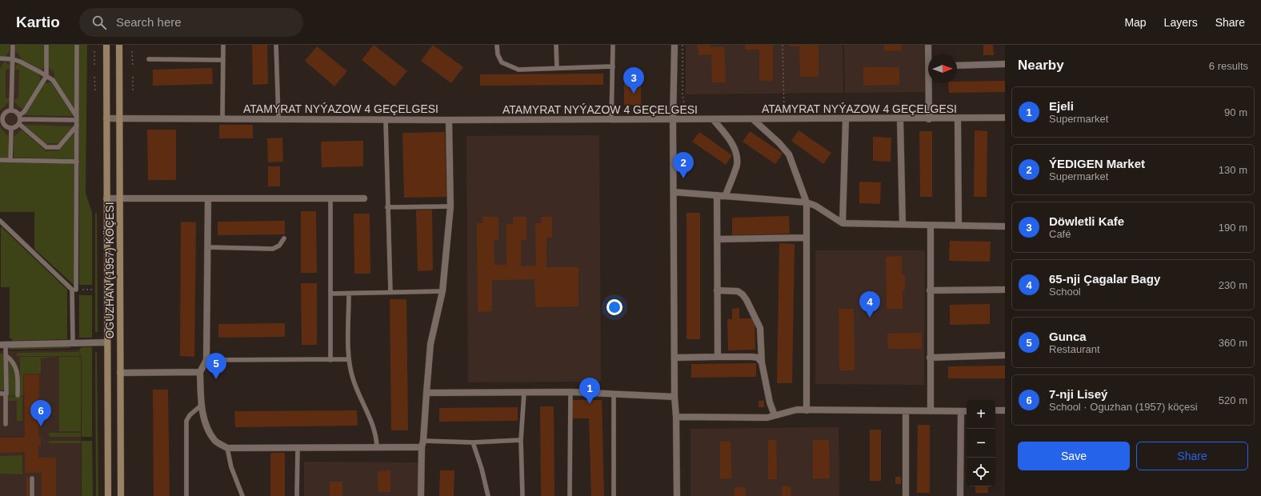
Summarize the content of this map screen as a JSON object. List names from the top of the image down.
{
  "streets": {
    "main road": ["OGUZHAN (1957) KÖÇESI"],
    "street": ["ATAMYRAT NYÝAZOW 4 GEÇELGESI"]
  },
  "crossings": [
    ["ATAMYRAT NYÝAZOW 4 GEÇELGESI", "OGUZHAN (1957) KÖÇESI"]
  ],
  "north": "right",
  "page": {
    "header": "Kartio",
    "search": "Search here",
    "nav": ["Map", "Layers", "Share"],
    "heading": ["Nearby", "6 results"],
    "pins": [
      "3",
      "2",
      "4",
      "5",
      "1",
      "6"
    ],
    "list": [
      {
        "mark": "1",
        "name": "Ejeli",
        "note": "Supermarket",
        "value": "90 m"
      },
      {
        "mark": "2",
        "name": "ÝEDIGEN Market",
        "note": "Supermarket",
        "value": "130 m"
      },
      {
        "mark": "3",
        "name": "Döwletli Kafe",
        "note": "Café",
        "value": "190 m"
      },
      {
        "mark": "4",
        "name": "65-nji Çagalar Bagy",
        "note": "School",
        "value": "230 m"
      },
      {
        "mark": "5",
        "name": "Gunca",
        "note": "Restaurant",
        "value": "360 m"
      },
      {
        "mark": "6",
        "name": "7-nji Liseý",
        "note": "School · Oguzhan (1957) köçesi",
        "value": "520 m"
      }
    ],
    "map_buttons": ["+", "−"],
    "buttons": ["Save", "Share"]
  }
}
